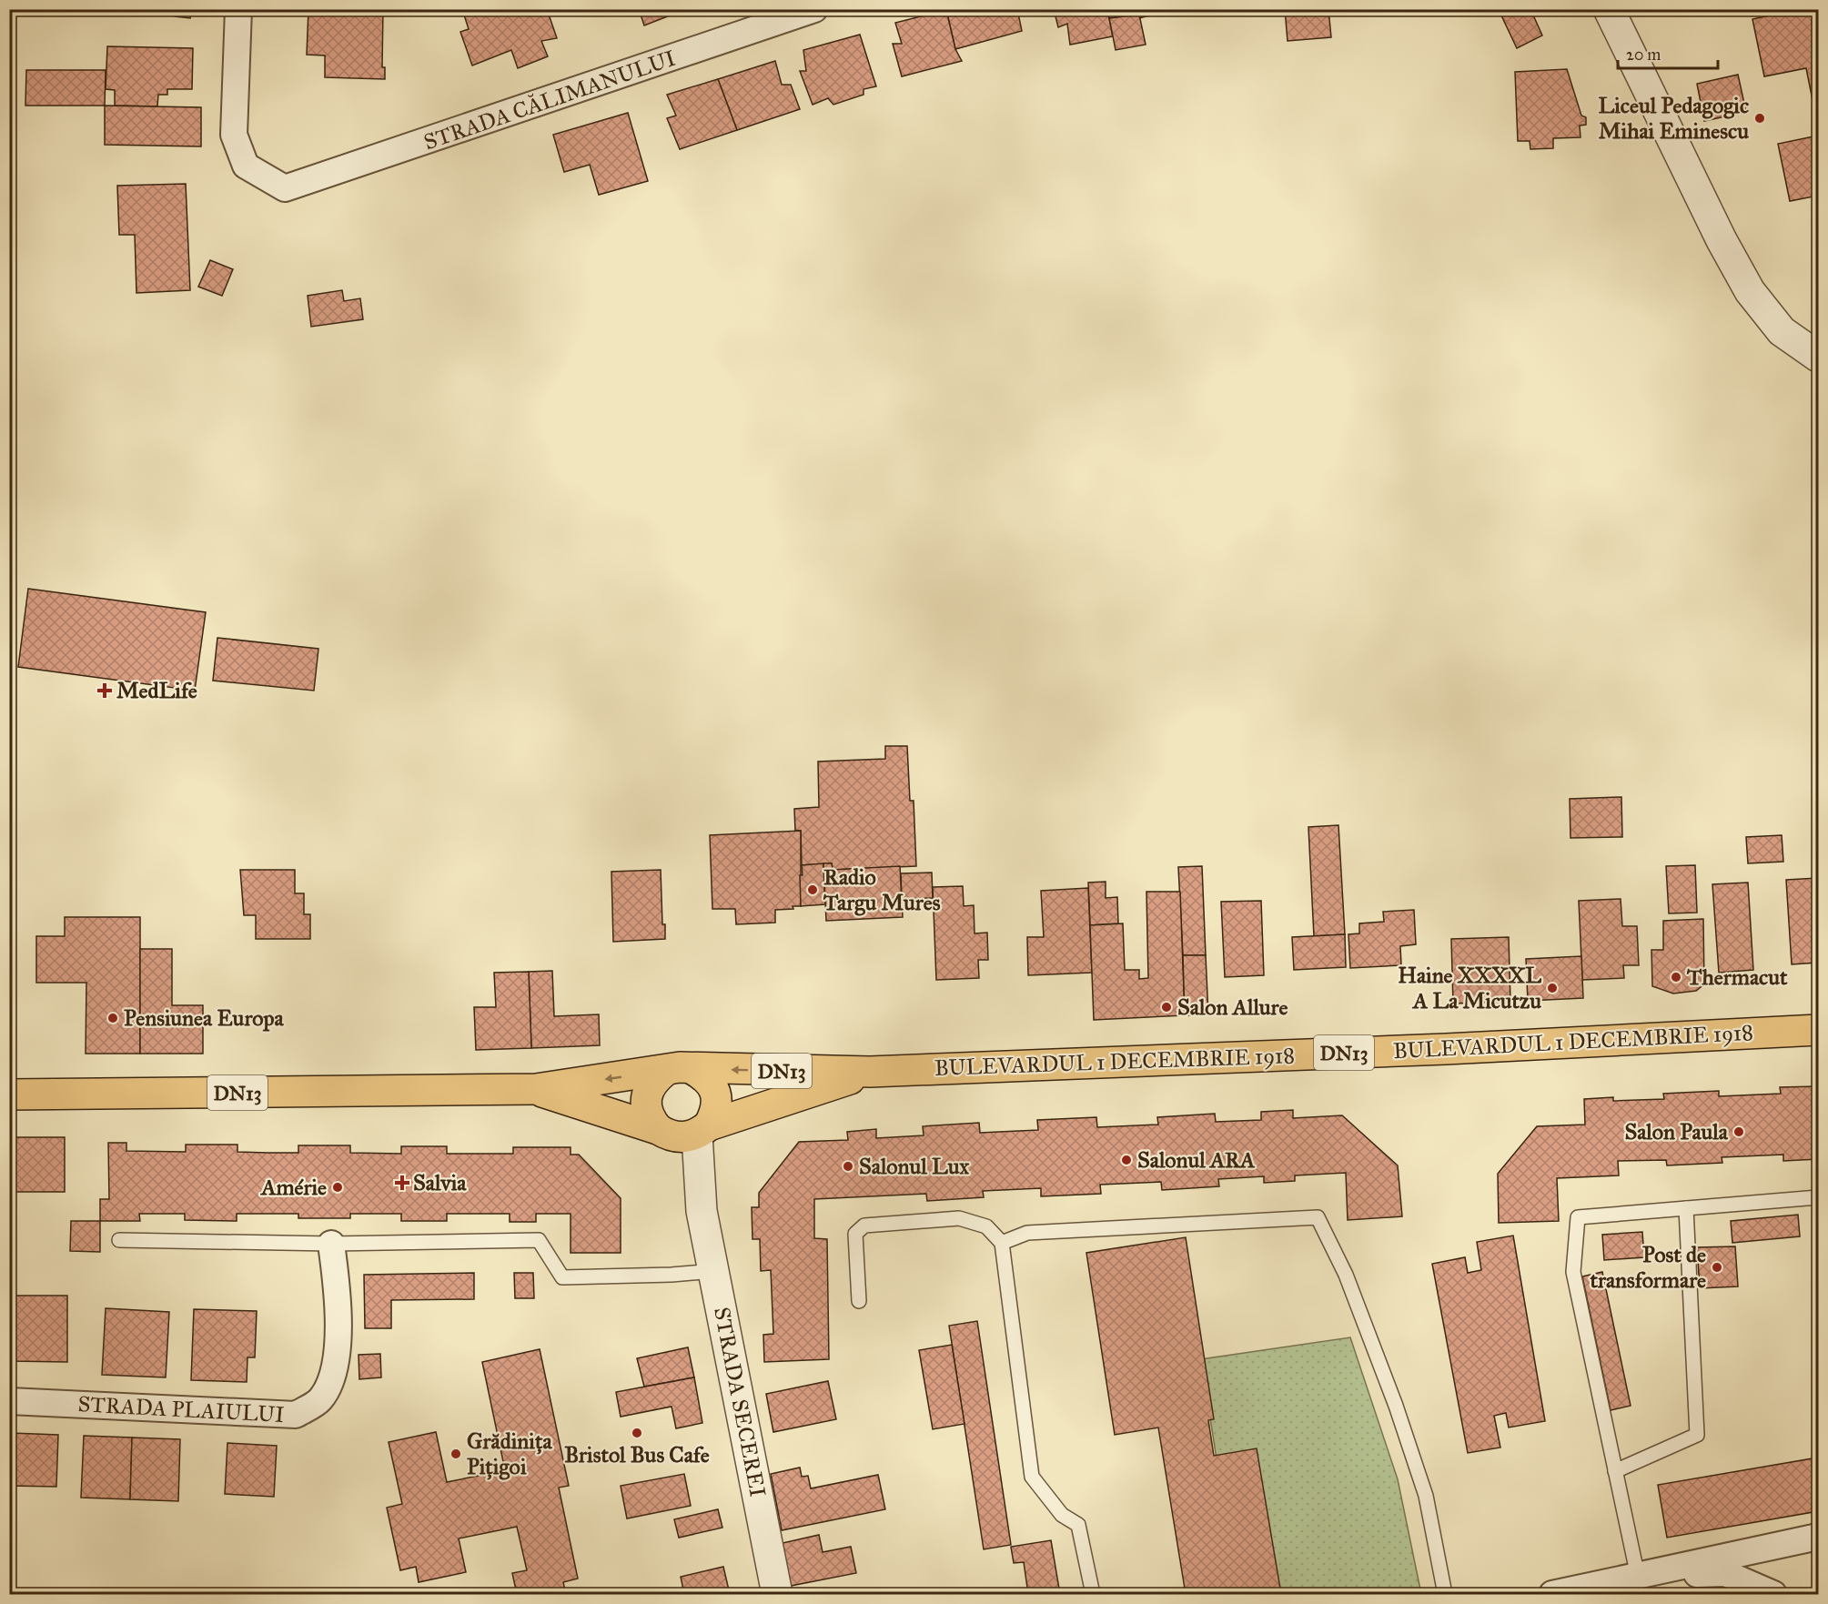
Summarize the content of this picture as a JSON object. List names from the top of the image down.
{
  "streets": {
    "main road": ["BULEVARDUL 1 DECEMBRIE 1918", "DN13"],
    "street": ["STRADA CĂLIMANULUI", "STRADA SECEREI", "STRADA PLAIULUI"]
  },
  "crossings": [
    ["BULEVARDUL 1 DECEMBRIE 1918", "STRADA SECEREI"]
  ],
  "places": {
    "other": [
      "Liceul Pedagogic Mihai Eminescu",
      "Radio Targu Mures",
      "Thermacut",
      "Haine XXXXL A La Micutzu",
      "Salon Allure",
      "Pensiunea Europa",
      "Salon Paula",
      "Salonul ARA",
      "Salonul Lux",
      "Amérie",
      "Post de transformare",
      "Bristol Bus Cafe",
      "Grădinița Pițigoi"
    ],
    "health": ["MedLife", "Salvia"]
  },
  "scale_bar": "20 m"
}
